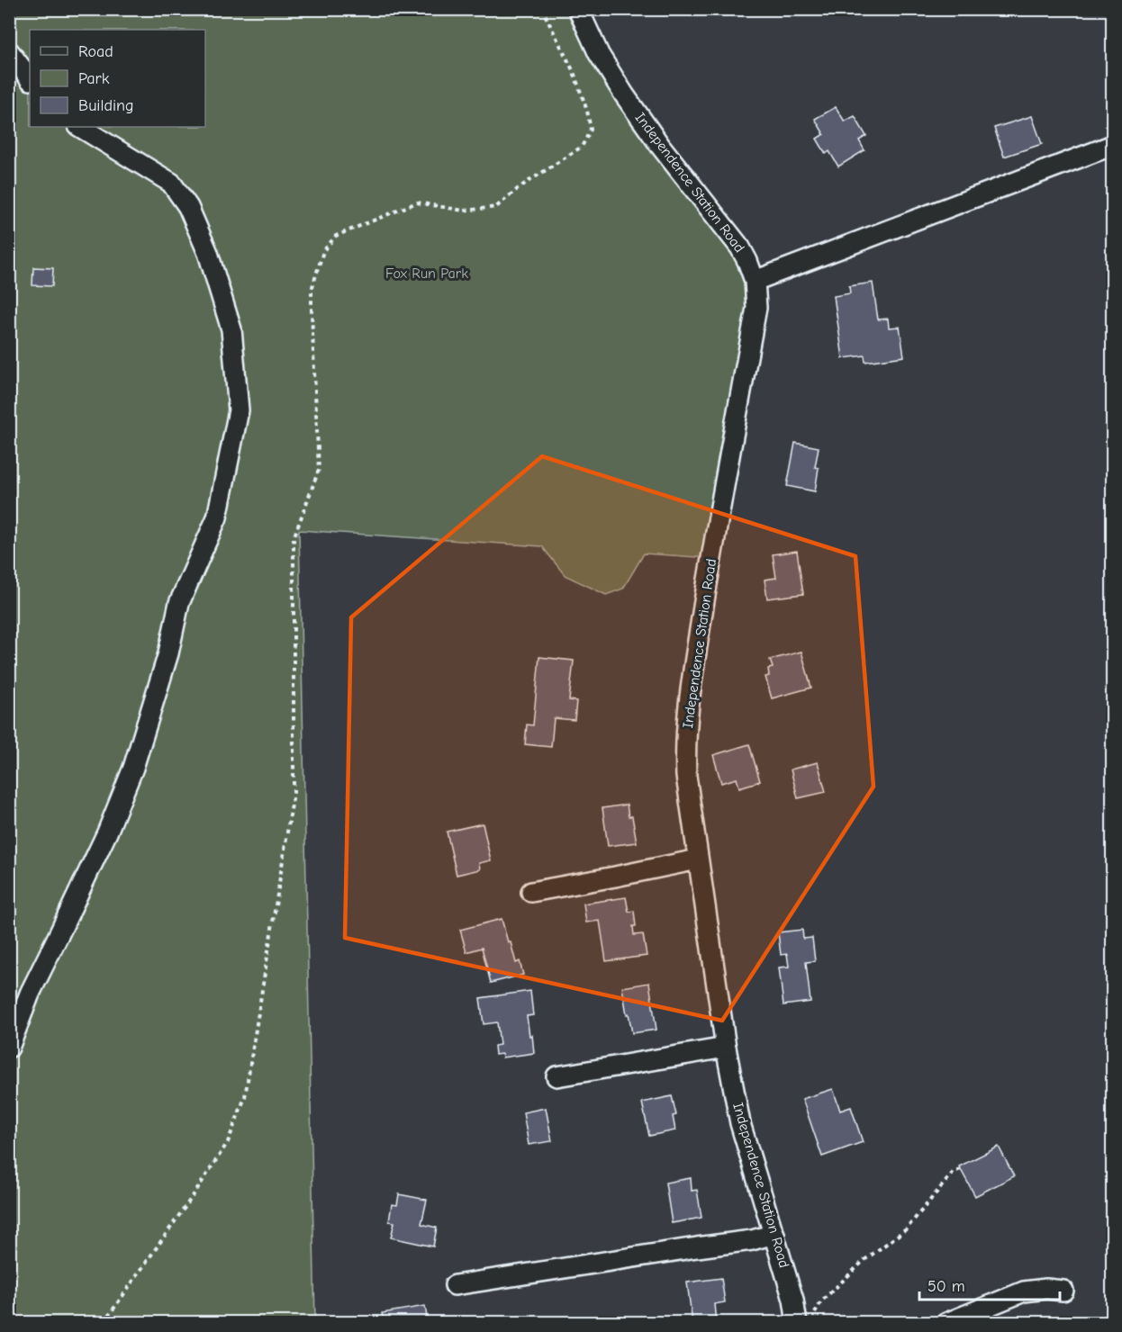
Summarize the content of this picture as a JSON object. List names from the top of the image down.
{
  "streets": {
    "street": ["Independence Station Road"]
  },
  "parks": ["Fox Run Park"],
  "legend": ["Road", "Park", "Building"],
  "scale_bar": "50 m"
}
